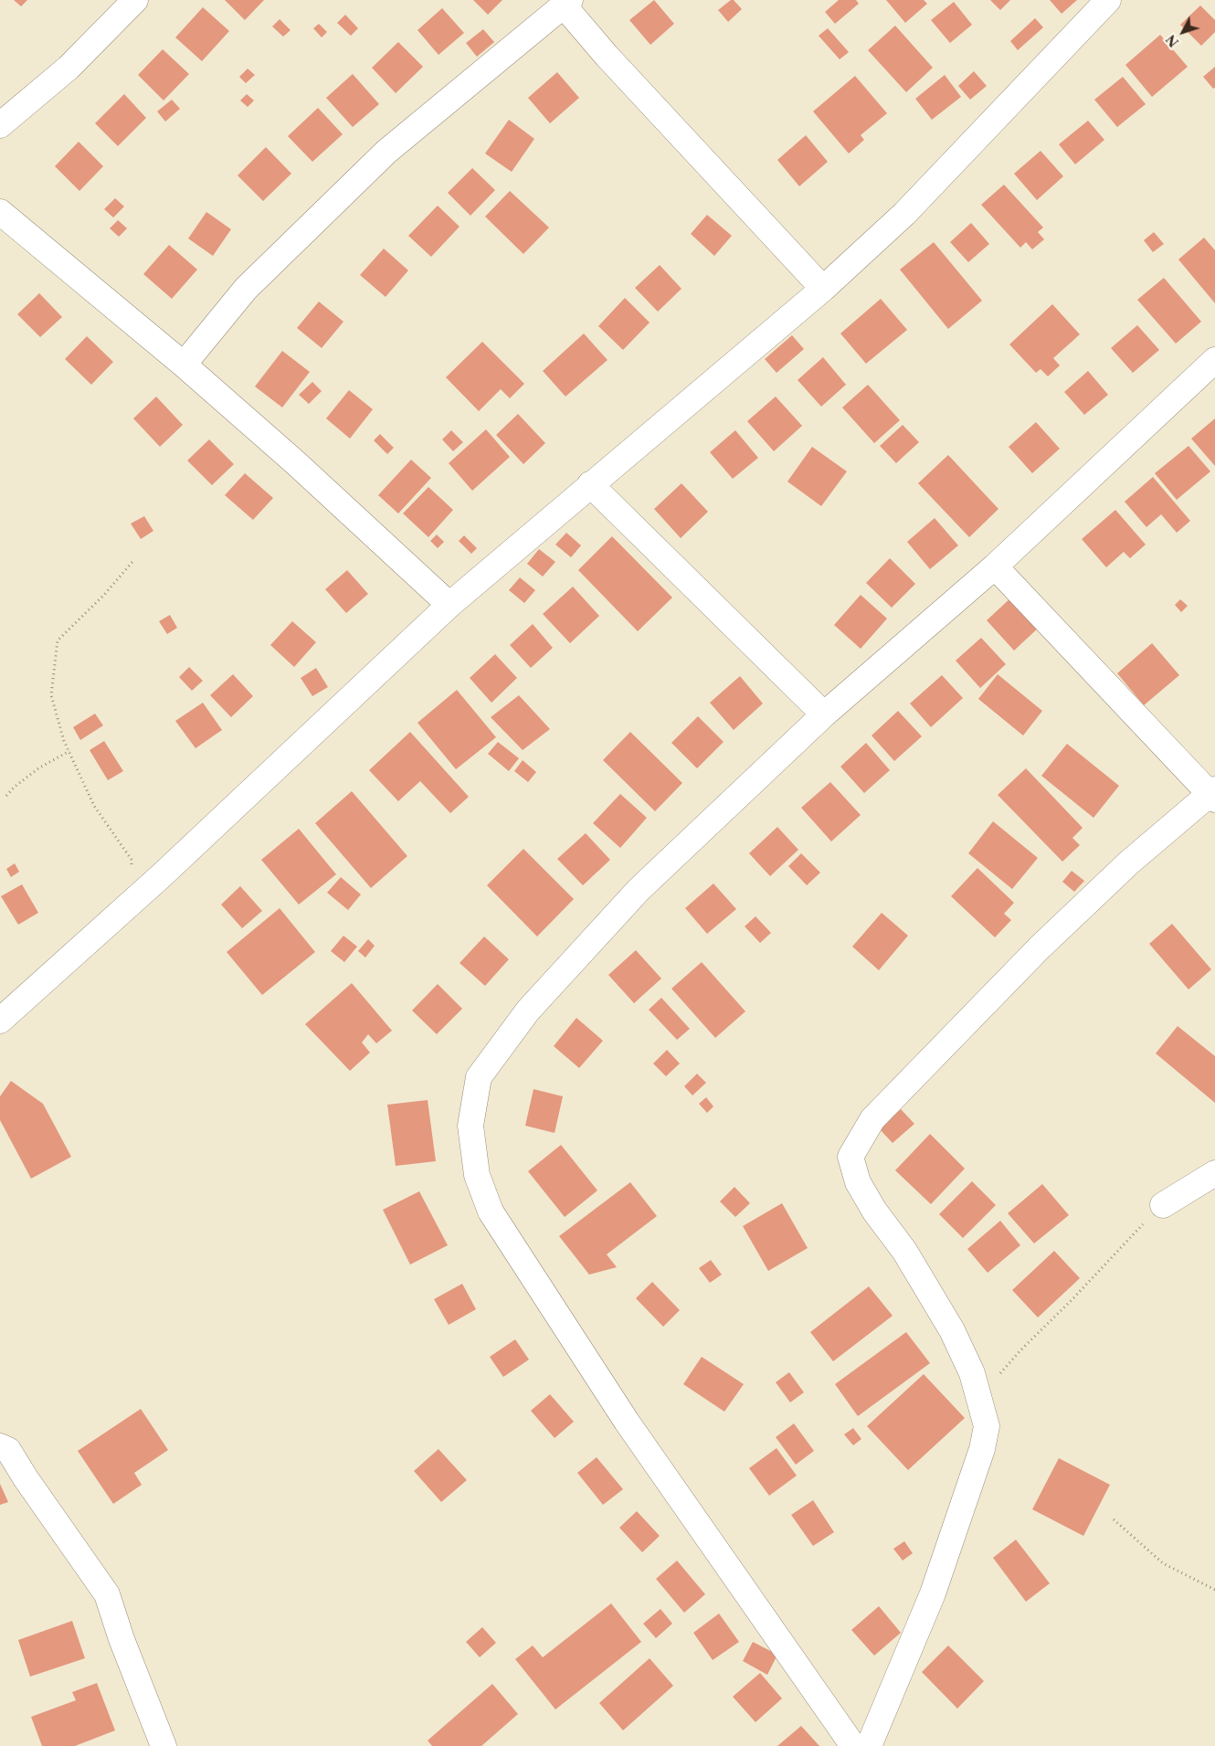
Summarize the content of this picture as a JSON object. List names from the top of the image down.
{
  "north": "bottom left"
}
